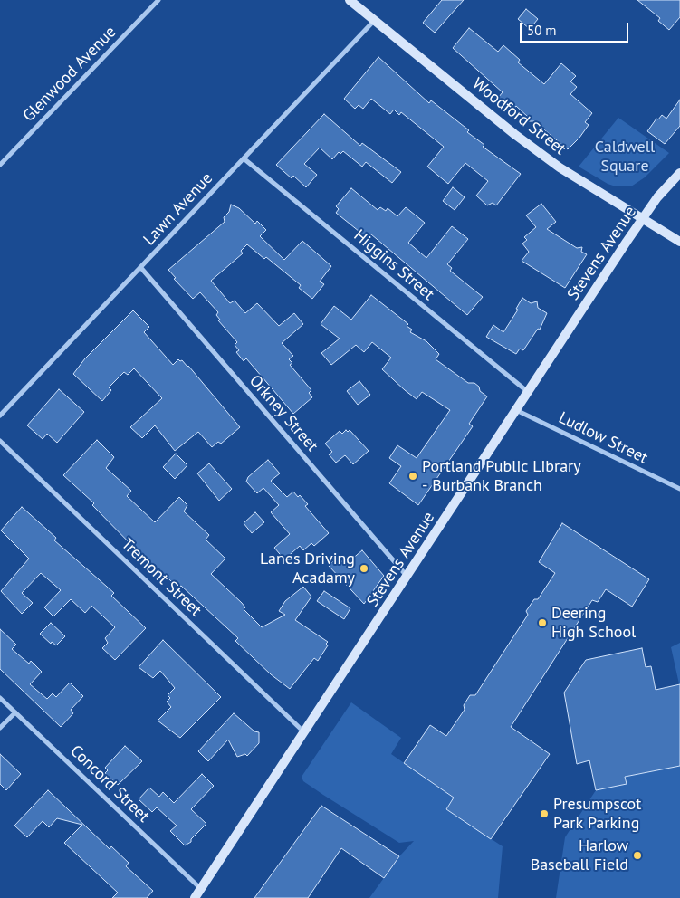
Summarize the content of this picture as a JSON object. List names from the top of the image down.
{
  "streets": {
    "main road": ["Woodford Street", "Stevens Avenue"],
    "street": [
      "Glenwood Avenue",
      "Lawn Avenue",
      "Higgins Street",
      "Orkney Street",
      "Ludlow Street",
      "Tremont Street",
      "Concord Street"
    ]
  },
  "crossings": [
    ["Woodford Street", "Lawn Avenue"],
    ["Woodford Street", "Stevens Avenue"],
    ["Lawn Avenue", "Higgins Street"],
    ["Lawn Avenue", "Orkney Street"],
    ["Stevens Avenue", "Higgins Street"],
    ["Stevens Avenue", "Orkney Street"],
    ["Stevens Avenue", "Ludlow Street"],
    ["Stevens Avenue", "Tremont Street"],
    ["Stevens Avenue", "Concord Street"]
  ],
  "parks": ["Caldwell Square"],
  "places": [
    "Portland Public Library - Burbank Branch",
    "Lanes Driving Acadamy",
    "Deering High School",
    "Presumpscot Park Parking",
    "Harlow Baseball Field"
  ],
  "scale_bar": "50 m"
}
